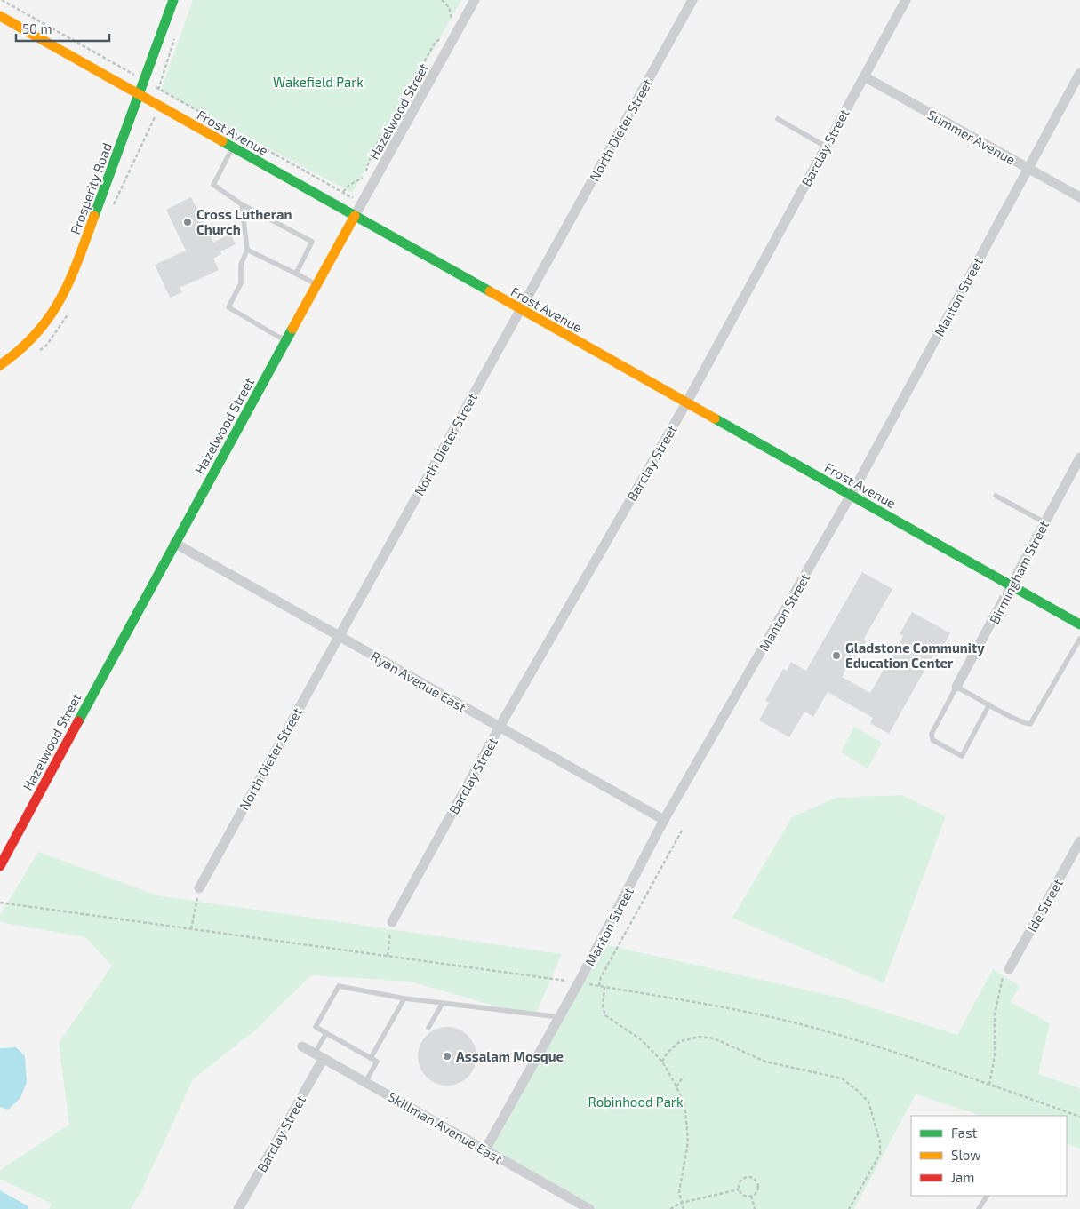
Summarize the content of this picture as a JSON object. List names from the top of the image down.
{
  "streets": {
    "street": [
      "Hazelwood Street",
      "North Dieter Street",
      "Frost Avenue",
      "Summer Avenue",
      "Barclay Street",
      "Prosperity Road",
      "Manton Street",
      "Birmingham Street",
      "Ryan Avenue East",
      "Ide Street",
      "Skillman Avenue East"
    ]
  },
  "crossings": [
    ["Hazelwood Street", "Frost Avenue"],
    ["Hazelwood Street", "Ryan Avenue East"],
    ["North Dieter Street", "Frost Avenue"],
    ["North Dieter Street", "Ryan Avenue East"],
    ["Frost Avenue", "Barclay Street"],
    ["Frost Avenue", "Prosperity Road"],
    ["Frost Avenue", "Manton Street"],
    ["Frost Avenue", "Birmingham Street"],
    ["Summer Avenue", "Barclay Street"],
    ["Summer Avenue", "Manton Street"],
    ["Barclay Street", "Ryan Avenue East"],
    ["Barclay Street", "Skillman Avenue East"],
    ["Manton Street", "Ryan Avenue East"],
    ["Manton Street", "Skillman Avenue East"]
  ],
  "parks": ["Wakefield Park", "Robinhood Park"],
  "places": ["Cross Lutheran Church", "Gladstone Community Education Center", "Assalam Mosque"],
  "legend": ["Fast", "Slow", "Jam"],
  "scale_bar": "50 m"
}
